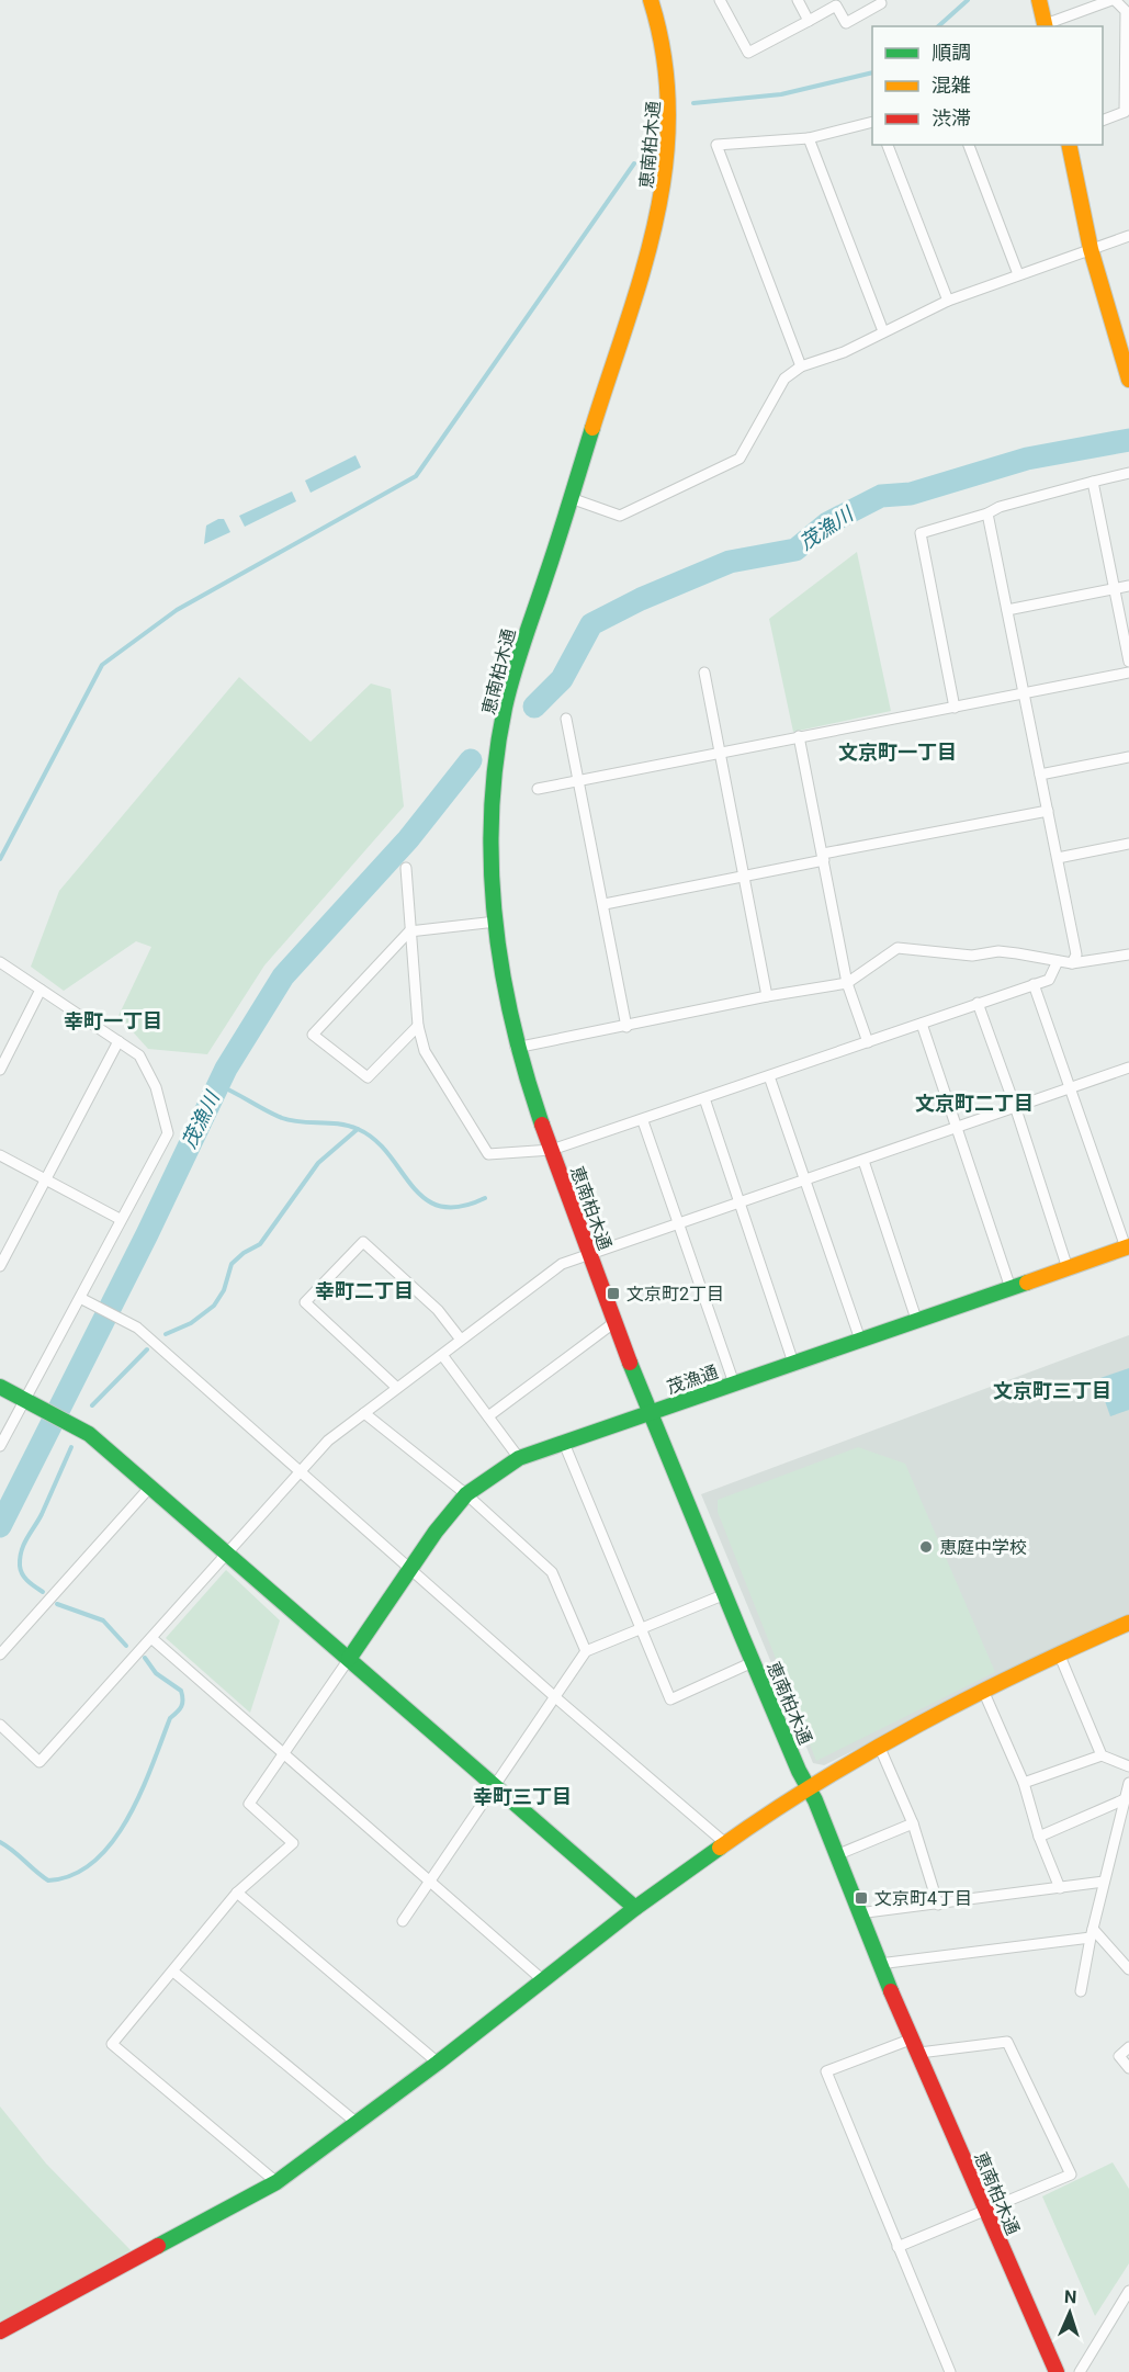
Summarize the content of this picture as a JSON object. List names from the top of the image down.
{
  "streets": {
    "street": ["恵南柏木通", "茂漁通"]
  },
  "crossings": [
    ["恵南柏木通", "茂漁通"]
  ],
  "districts": [
    "文京町一丁目",
    "幸町一丁目",
    "文京町二丁目",
    "幸町二丁目",
    "文京町三丁目",
    "幸町三丁目"
  ],
  "water": ["茂漁川"],
  "places": {
    "transit": ["文京町2丁目", "文京町4丁目"],
    "other": ["恵庭中学校"]
  },
  "legend": ["順調", "混雑", "渋滞"],
  "north": "top"
}
